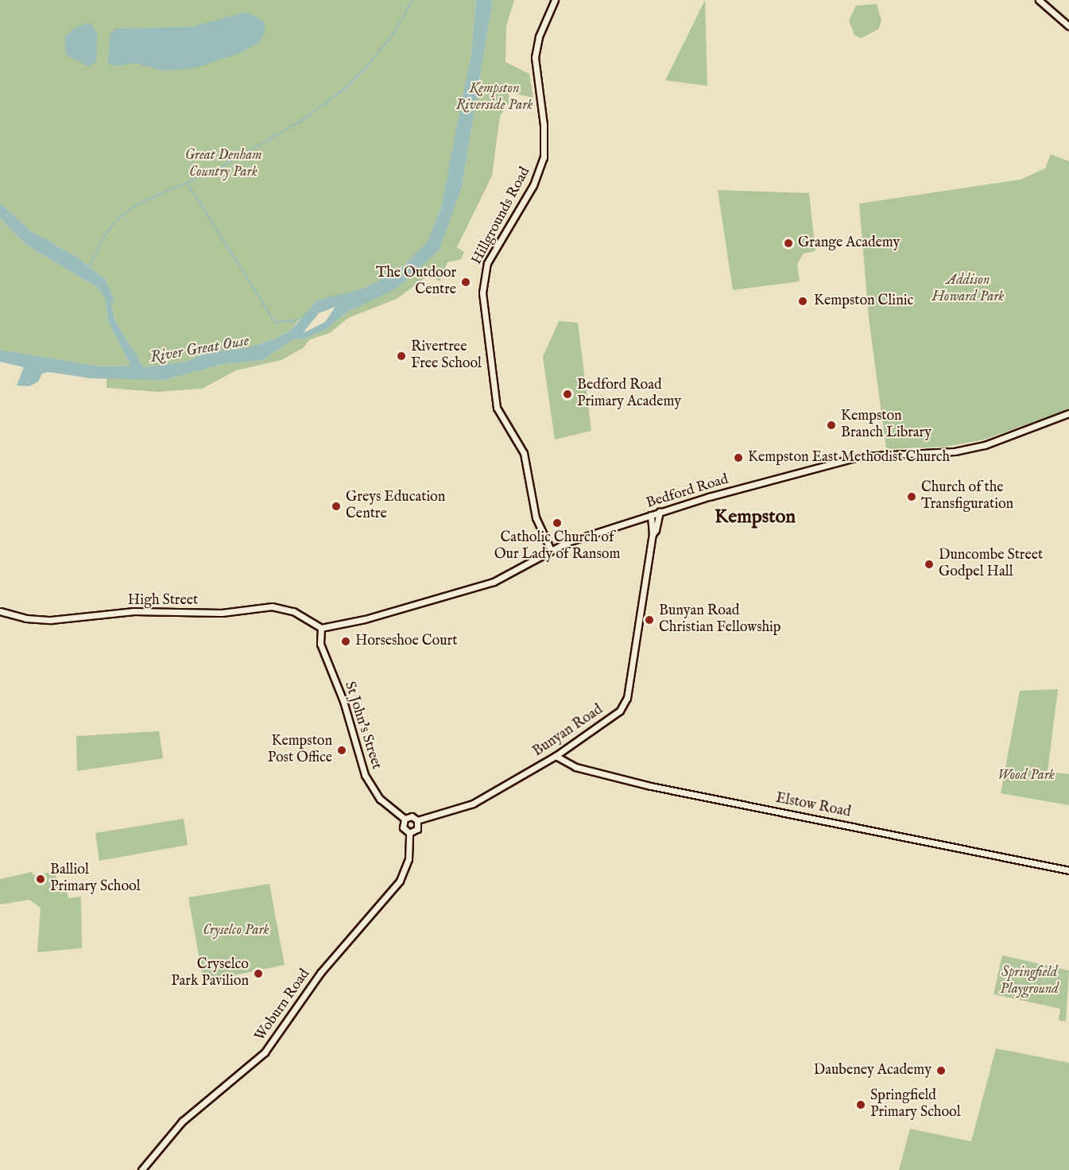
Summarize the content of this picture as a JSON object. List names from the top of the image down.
{
  "streets": {
    "main road": [
      "Hillgrounds Road",
      "Bedford Road",
      "High Street",
      "St John's Street",
      "Bunyan Road",
      "Elstow Road",
      "Woburn Road"
    ]
  },
  "crossings": [
    ["Hillgrounds Road", "Bedford Road"],
    ["Bedford Road", "High Street"],
    ["Bedford Road", "St John's Street"],
    ["Bedford Road", "Bunyan Road"],
    ["High Street", "St John's Street"],
    ["St John's Street", "Bunyan Road"],
    ["St John's Street", "Woburn Road"],
    ["Bunyan Road", "Elstow Road"],
    ["Bunyan Road", "Woburn Road"]
  ],
  "districts": ["Kempston"],
  "water": ["River Great Ouse"],
  "parks": [
    "Kempston Riverside Park",
    "Great Denham Country Park",
    "Addison Howard Park",
    "Wood Park",
    "Cryselco Park",
    "Springfield Playground"
  ],
  "places": [
    "Grange Academy",
    "The Outdoor Centre",
    "Kempston Clinic",
    "Rivertree Free School",
    "Bedford Road Primary Academy",
    "Kempston Branch Library",
    "Kempston East Methodist Church",
    "Church of the Transfiguration",
    "Greys Education Centre",
    "Catholic Church of Our Lady of Ransom",
    "Duncombe Street Godpel Hall",
    "Bunyan Road Christian Fellowship",
    "Horseshoe Court",
    "Kempston Post Office",
    "Balliol Primary School",
    "Cryselco Park Pavilion",
    "Daubeney Academy",
    "Springfield Primary School"
  ]
}
